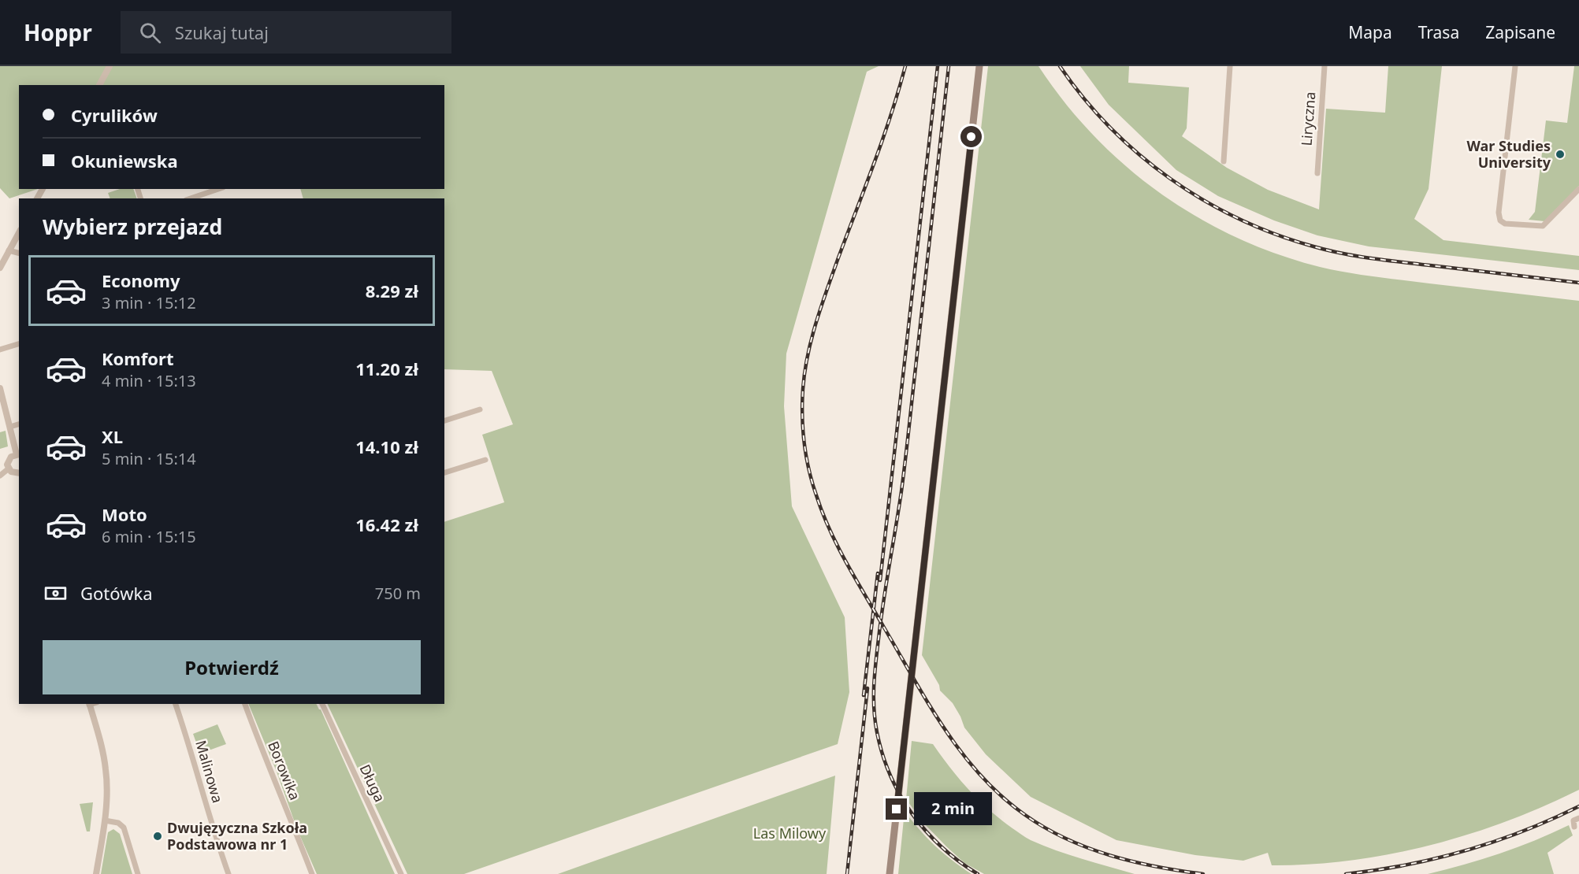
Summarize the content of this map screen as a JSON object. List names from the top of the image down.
{
  "streets": {
    "street": [
      "Liryczna",
      "Borowika",
      "Malinowa",
      "Długa"
    ]
  },
  "parks": ["Las Milowy"],
  "places": ["War Studies University", "Dwujęzyczna Szkoła Podstawowa nr 1"],
  "page": {
    "header": "Hoppr",
    "search": "Szukaj tutaj",
    "nav": ["Mapa", "Trasa", "Zapisane"],
    "banner": ["Cyrulików", "Okuniewska"],
    "heading": "Wybierz przejazd",
    "list": [
      {
        "name": "Economy",
        "note": "3 min · 15:12",
        "value": "8.29 zł"
      },
      {
        "name": "Komfort",
        "note": "4 min · 15:13",
        "value": "11.20 zł"
      },
      {
        "name": "XL",
        "note": "5 min · 15:14",
        "value": "14.10 zł"
      },
      {
        "name": "Moto",
        "note": "6 min · 15:15",
        "value": "16.42 zł"
      }
    ],
    "pay": ["Gotówka", "750 m"],
    "buttons": "Potwierdź",
    "bubble": "2 min"
  }
}
